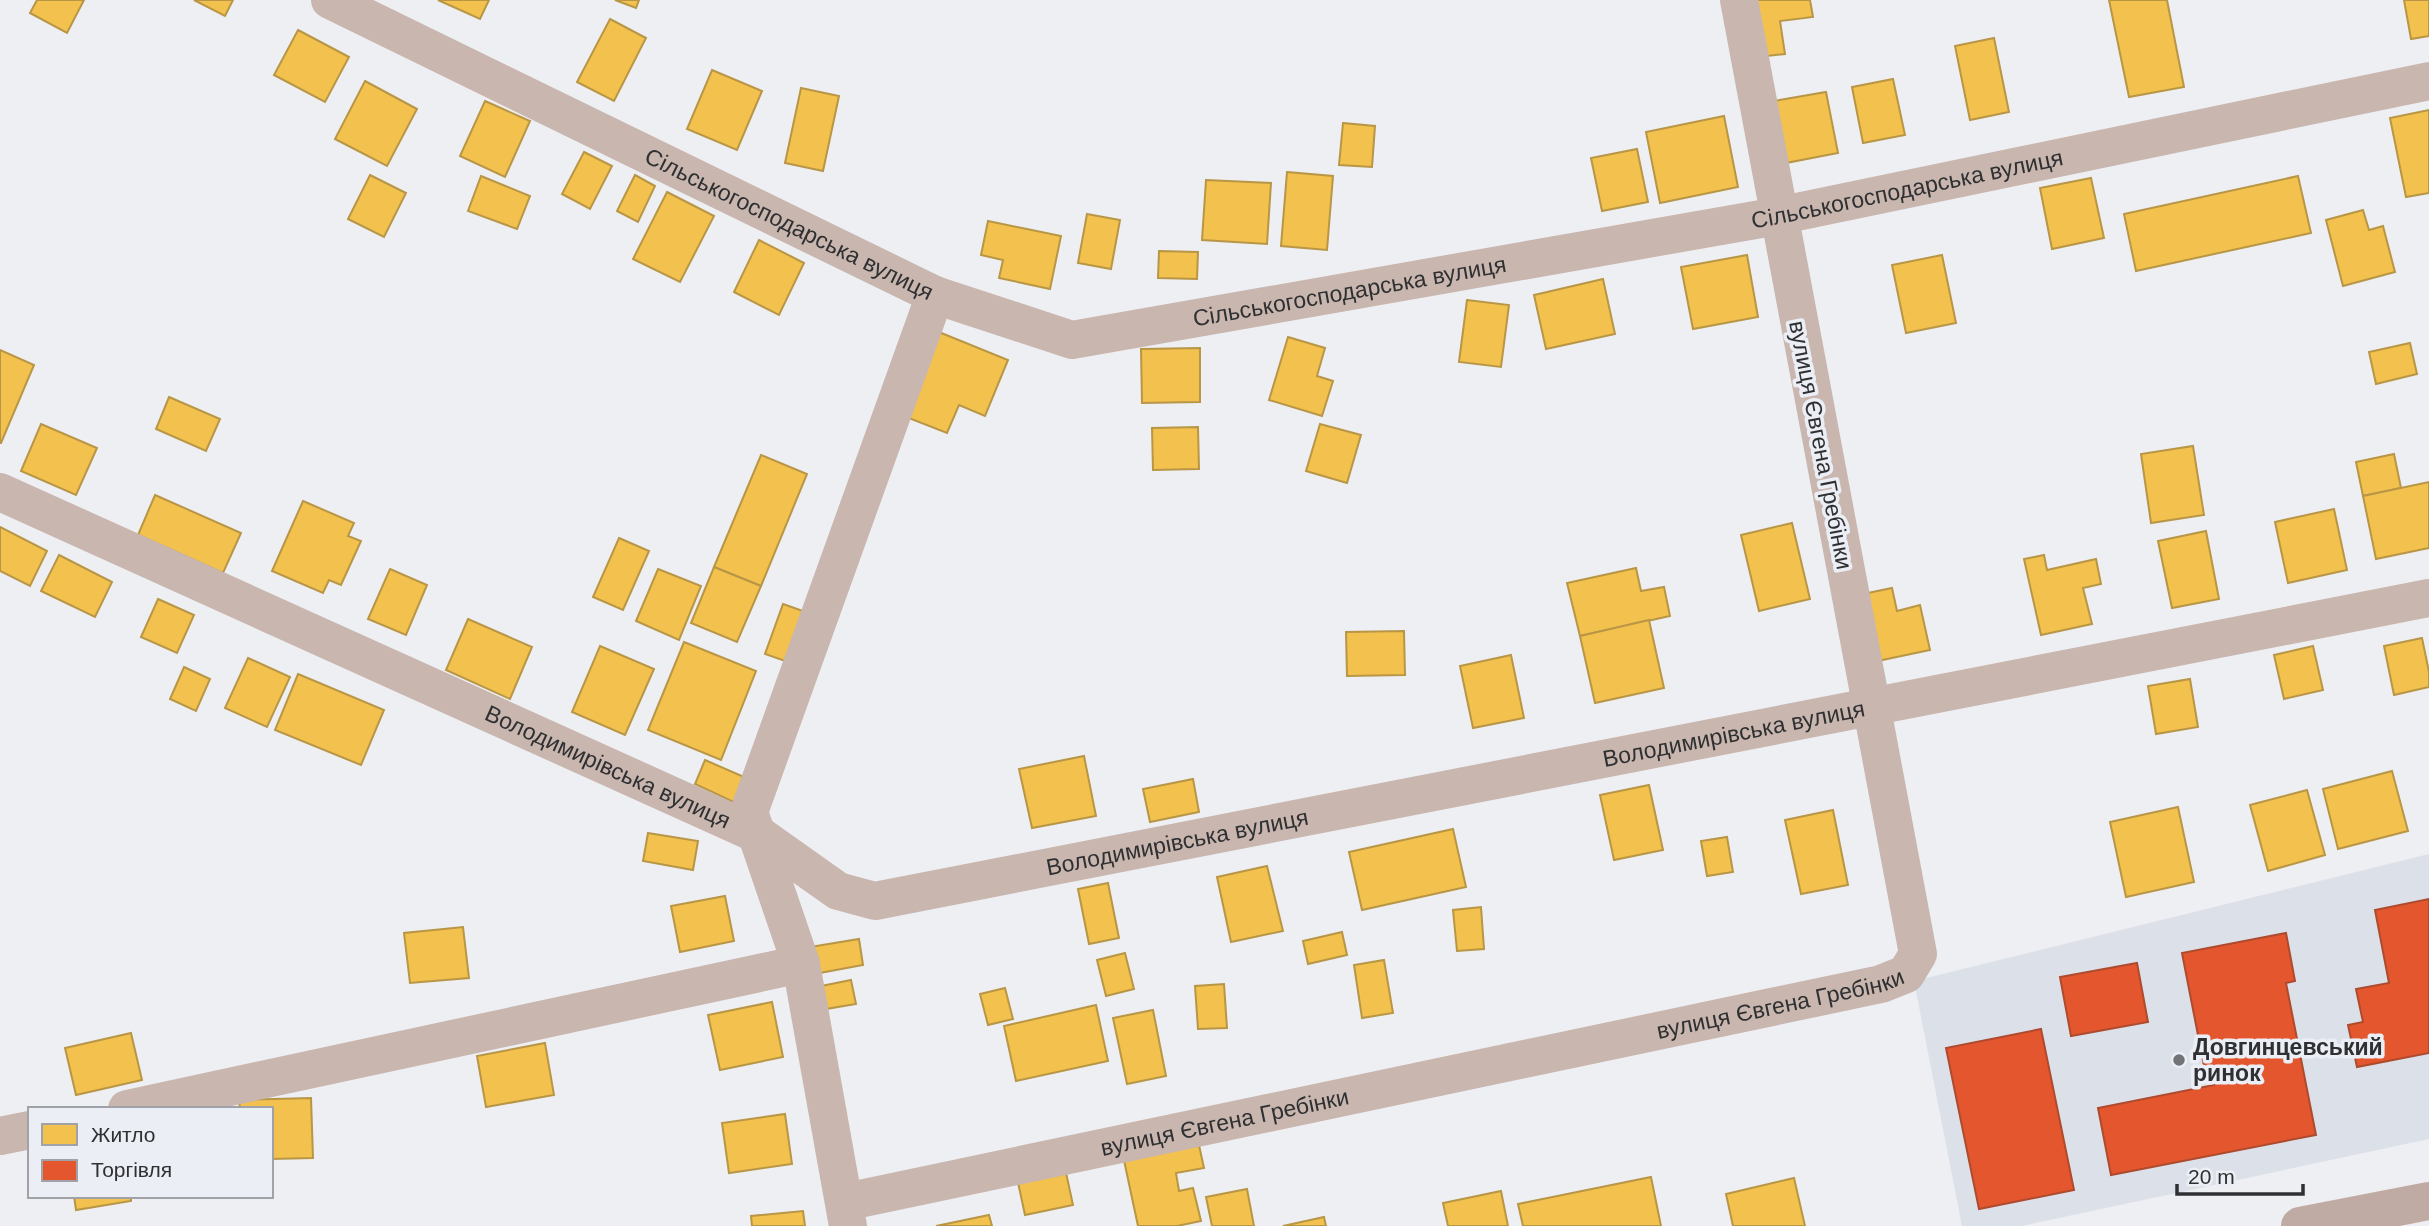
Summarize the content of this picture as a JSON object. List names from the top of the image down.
{
  "streets": {
    "street": ["Сільськогосподарська вулиця", "вулиця Євгена Гребінки", "Володимирівська вулиця"]
  },
  "crossings": [
    ["Сільськогосподарська вулиця", "вулиця Євгена Гребінки"],
    ["вулиця Євгена Гребінки", "Володимирівська вулиця"]
  ],
  "places": ["Довгинцевський ринок"],
  "legend": ["Житло", "Торгівля"],
  "scale_bar": "20 m"
}
